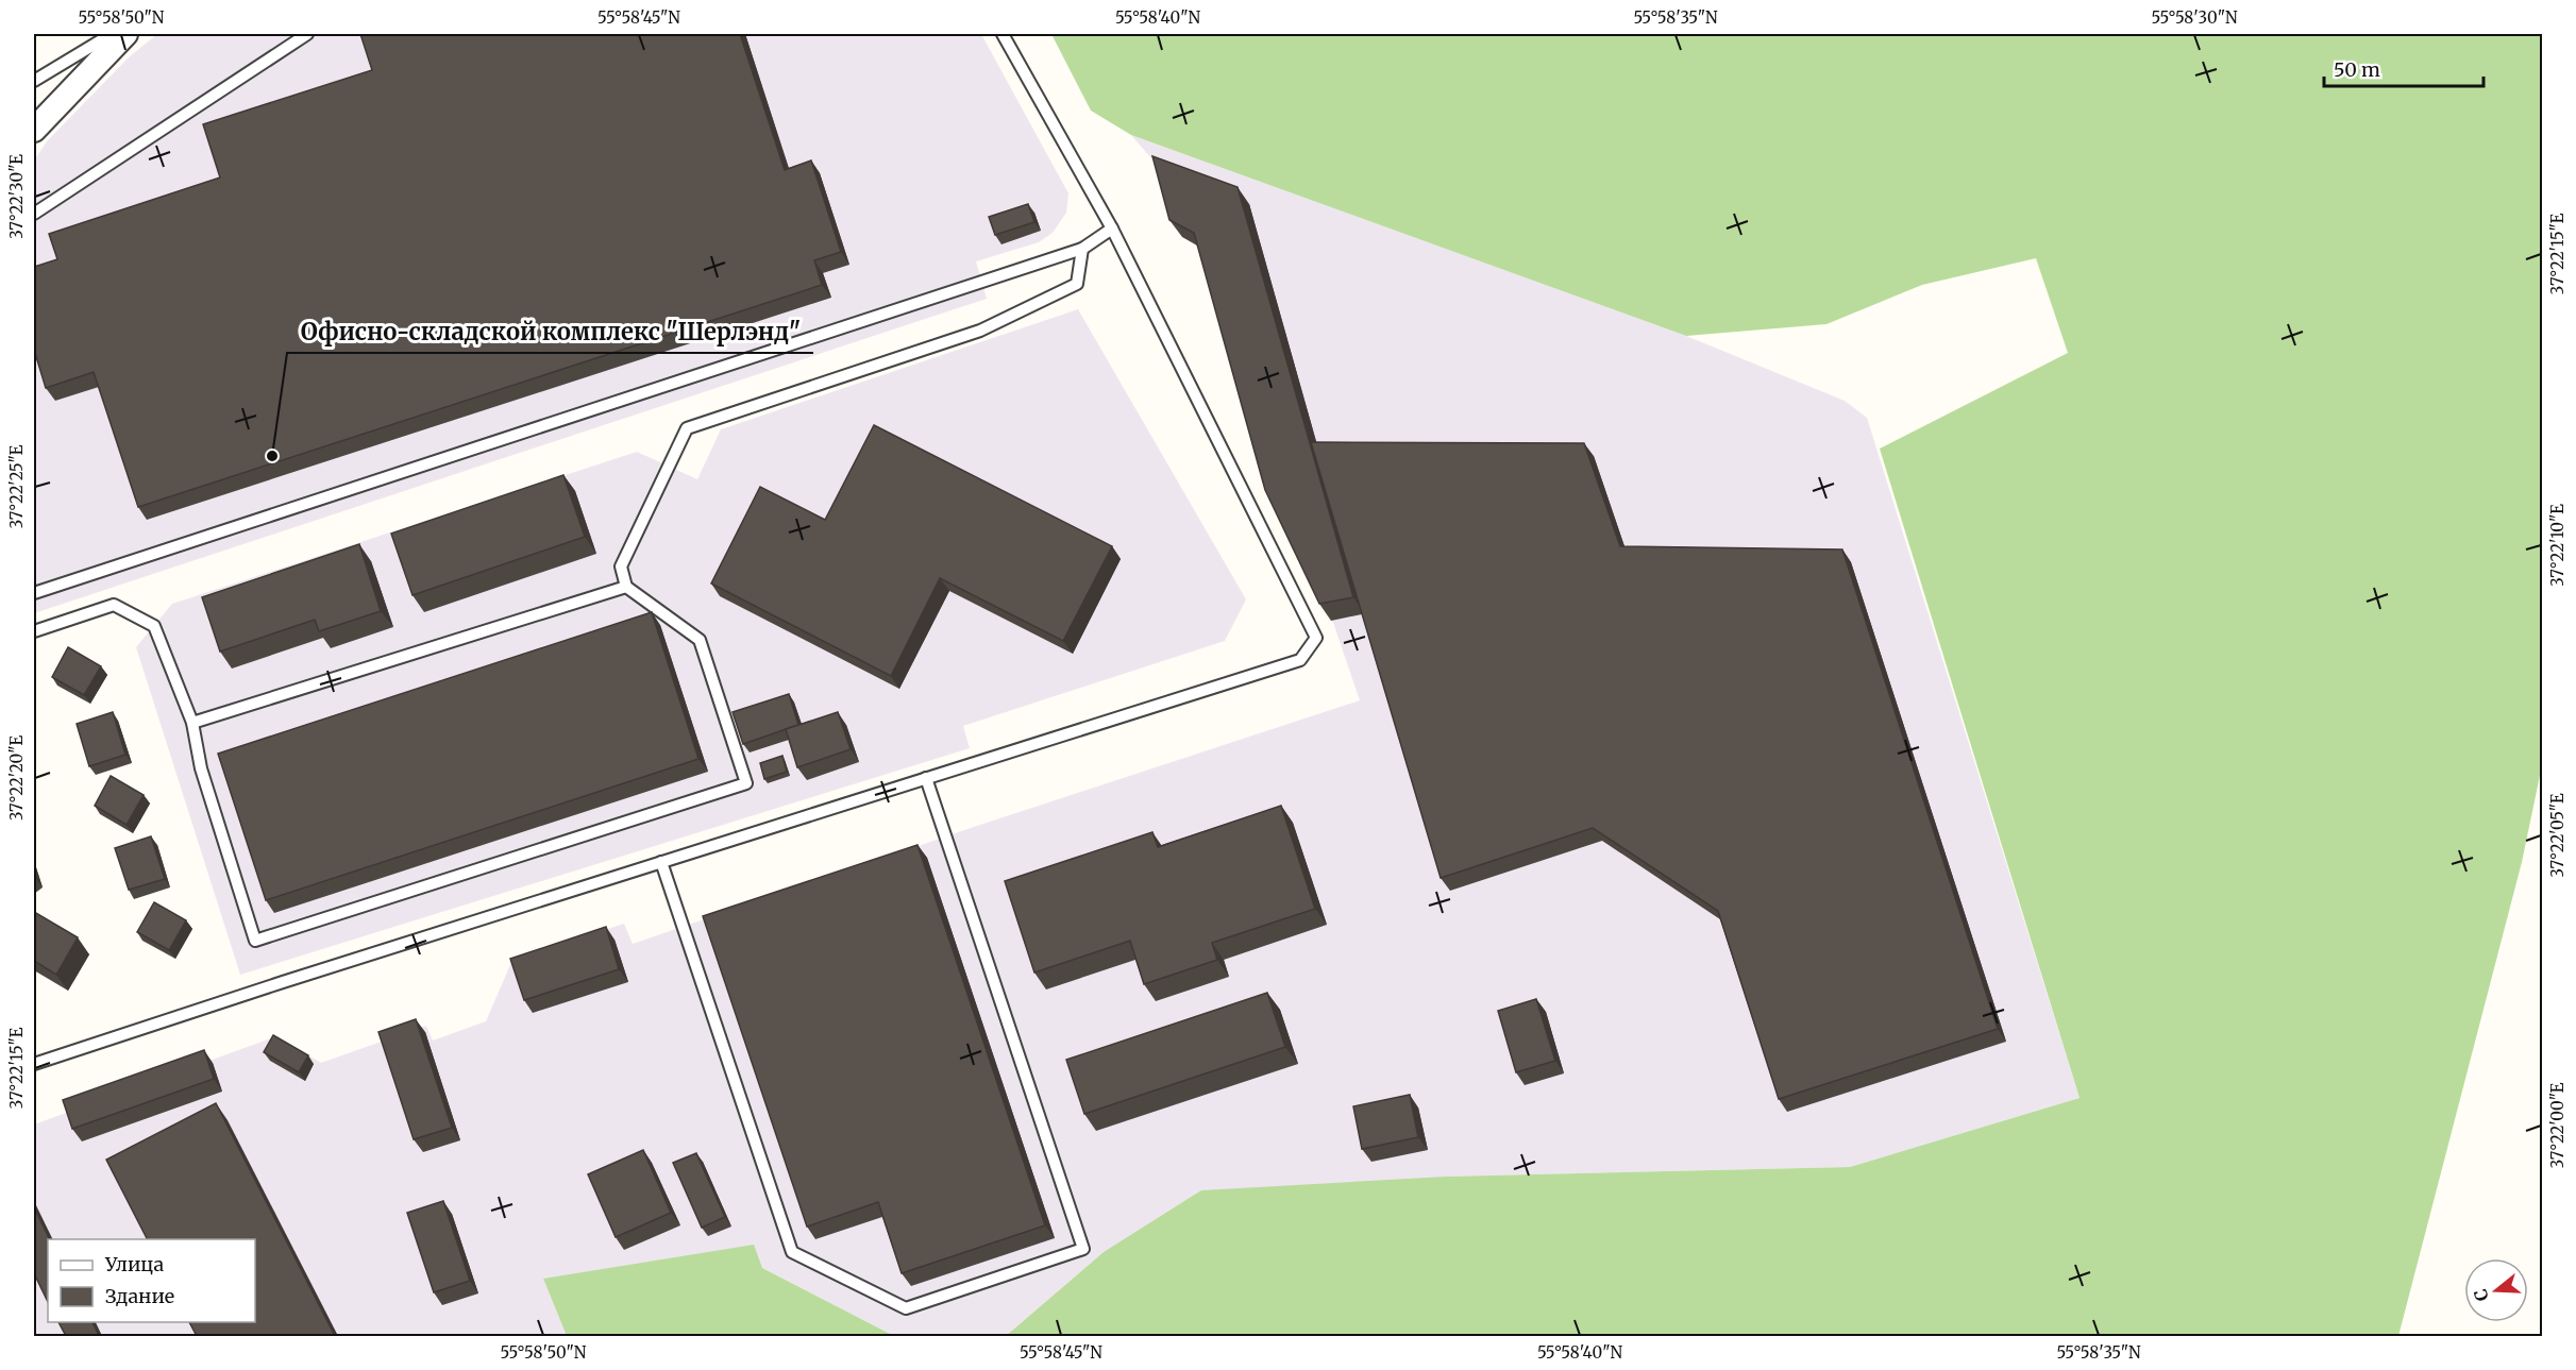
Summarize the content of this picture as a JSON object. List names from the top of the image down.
{
  "places": ["Офисно-складской комплекс \"Шерлэнд\""],
  "legend": ["Улица", "Здание"],
  "scale_bar": "50 m",
  "north": "left",
  "coordinates": [
    "55°58'50\"N",
    "55°58'45\"N",
    "55°58'40\"N",
    "55°58'35\"N",
    "55°58'30\"N",
    "37°22'30\"E",
    "37°22'15\"E",
    "37°22'25\"E",
    "37°22'10\"E",
    "37°22'20\"E",
    "37°22'05\"E",
    "37°22'00\"E"
  ]
}
